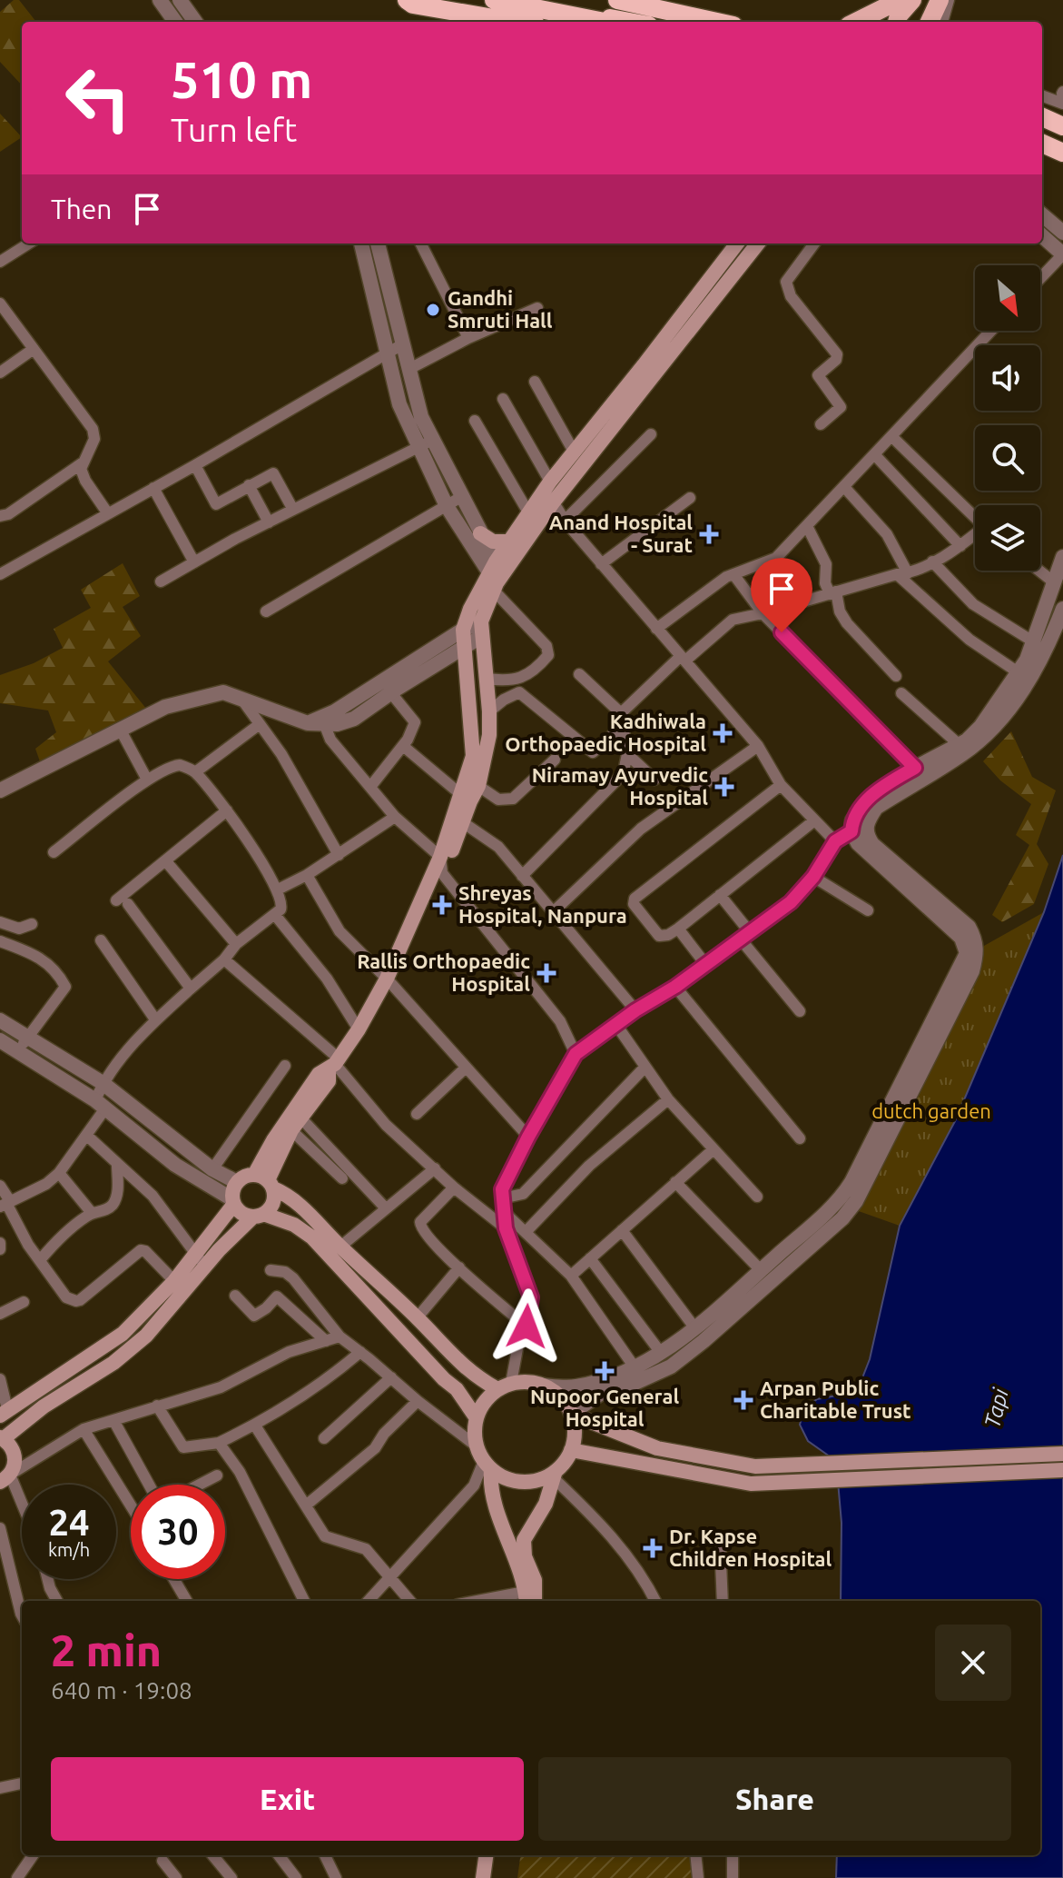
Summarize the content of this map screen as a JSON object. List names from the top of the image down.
{
  "water": ["Tapi"],
  "parks": ["dutch garden"],
  "places": {
    "other": ["Gandhi Smruti Hall"],
    "health": [
      "Anand Hospital - Surat",
      "Kadhiwala Orthopaedic Hospital",
      "Niramay Ayurvedic Hospital",
      "Shreyas Hospital, Nanpura",
      "Rallis Orthopaedic Hospital",
      "Nupoor General Hospital",
      "Arpan Public Charitable Trust",
      "Dr. Kapse Children Hospital"
    ]
  },
  "north": "bottom right",
  "page": {
    "turn": ["510 m", "Turn left"],
    "then": "Then",
    "speed": "24 km/h",
    "limit": "30",
    "heading": ["2 min", "640 m · 19:08"],
    "buttons": ["Exit", "Share"]
  }
}
